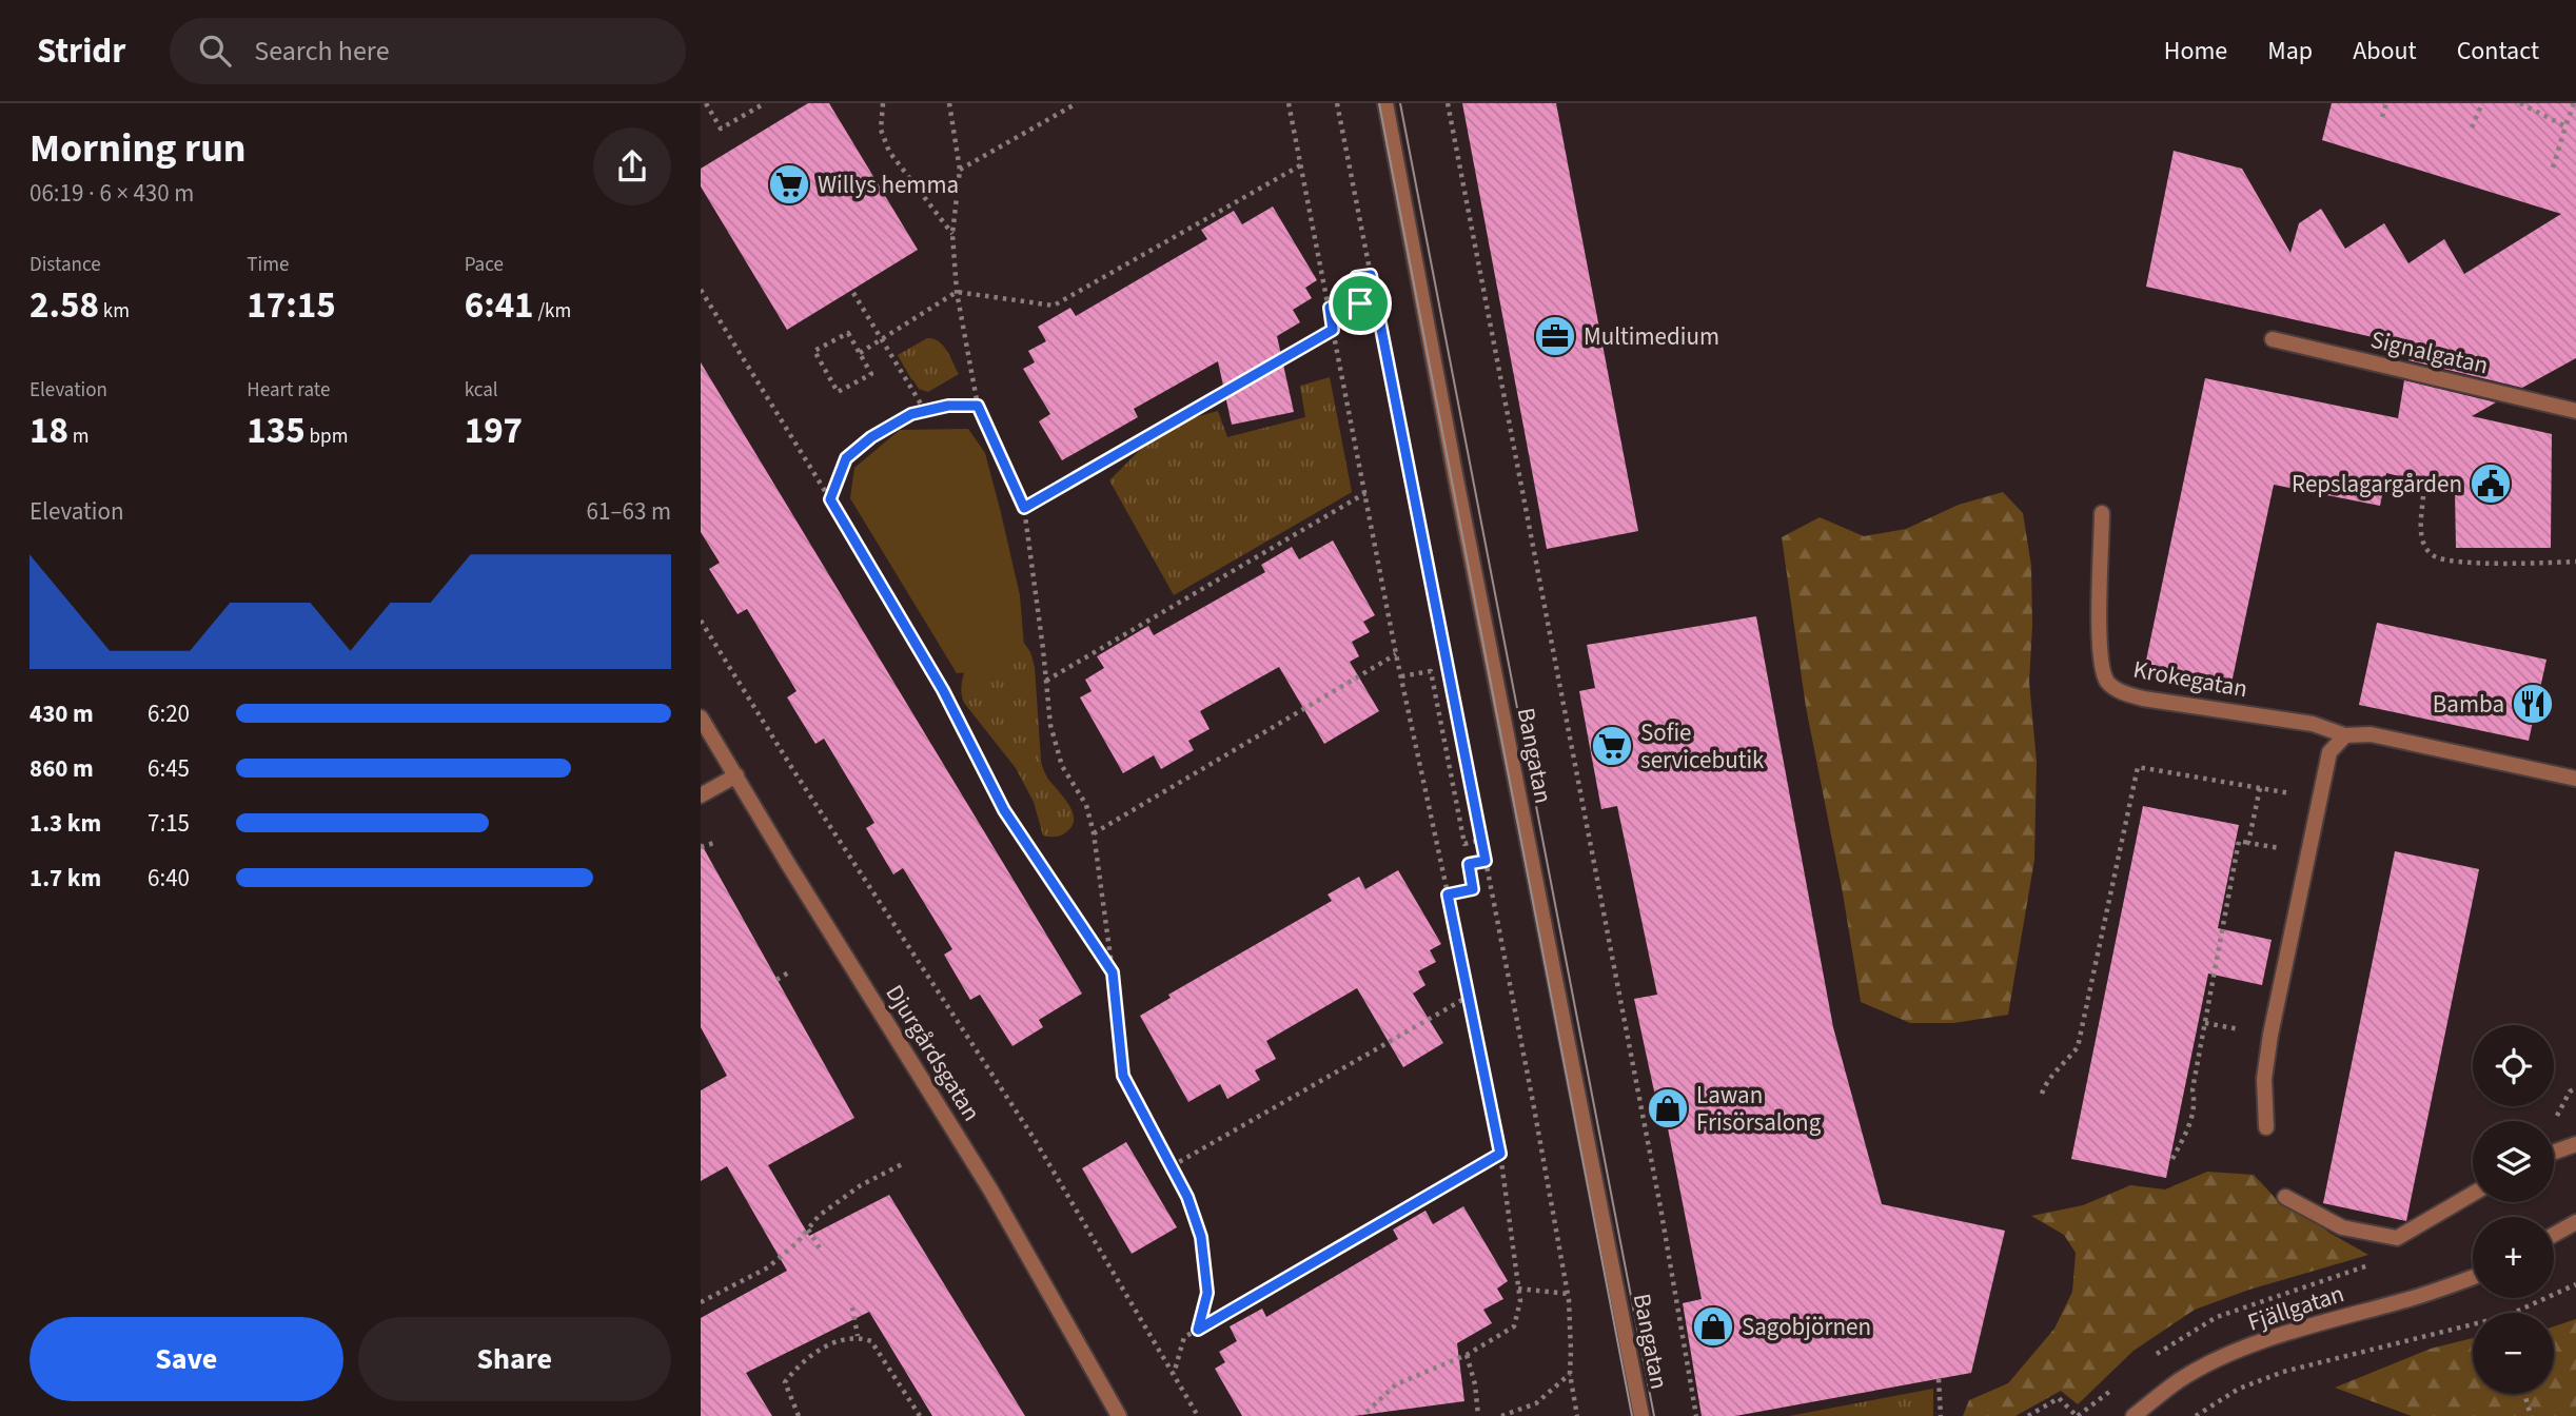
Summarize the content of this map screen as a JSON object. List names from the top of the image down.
{
  "streets": {
    "street": [
      "Signalgatan",
      "Krokegatan",
      "Bangatan",
      "Djurgårdsgatan",
      "Fjällgatan"
    ]
  },
  "places": {
    "supermarket": ["Willys hemma", "Sofie servicebutik"],
    "office": ["Multimedium"],
    "public building": ["Repslagargården"],
    "restaurant": ["Bamba"],
    "shop": ["Lawan Frisörsalong", "Sagobjörnen"]
  },
  "page": {
    "header": "Stridr",
    "search": "Search here",
    "nav": [
      "Home",
      "Map",
      "About",
      "Contact"
    ],
    "heading": ["Morning run", "06:19 · 6 × 430 m"],
    "stats": [
      ["Distance", "2.58 km"],
      ["Time", "17:15"],
      ["Pace", "6:41 /km"],
      ["Elevation", "18 m"],
      ["Heart rate", "135 bpm"],
      ["kcal", "197"]
    ],
    "chart": ["Elevation", "61–63 m"],
    "list": [
      {
        "name": "430 m",
        "note": "6:20"
      },
      {
        "name": "860 m",
        "note": "6:45"
      },
      {
        "name": "1.3 km",
        "note": "7:15"
      },
      {
        "name": "1.7 km",
        "note": "6:40"
      }
    ],
    "map_buttons": ["+", "−"],
    "buttons": ["Save", "Share"]
  }
}
